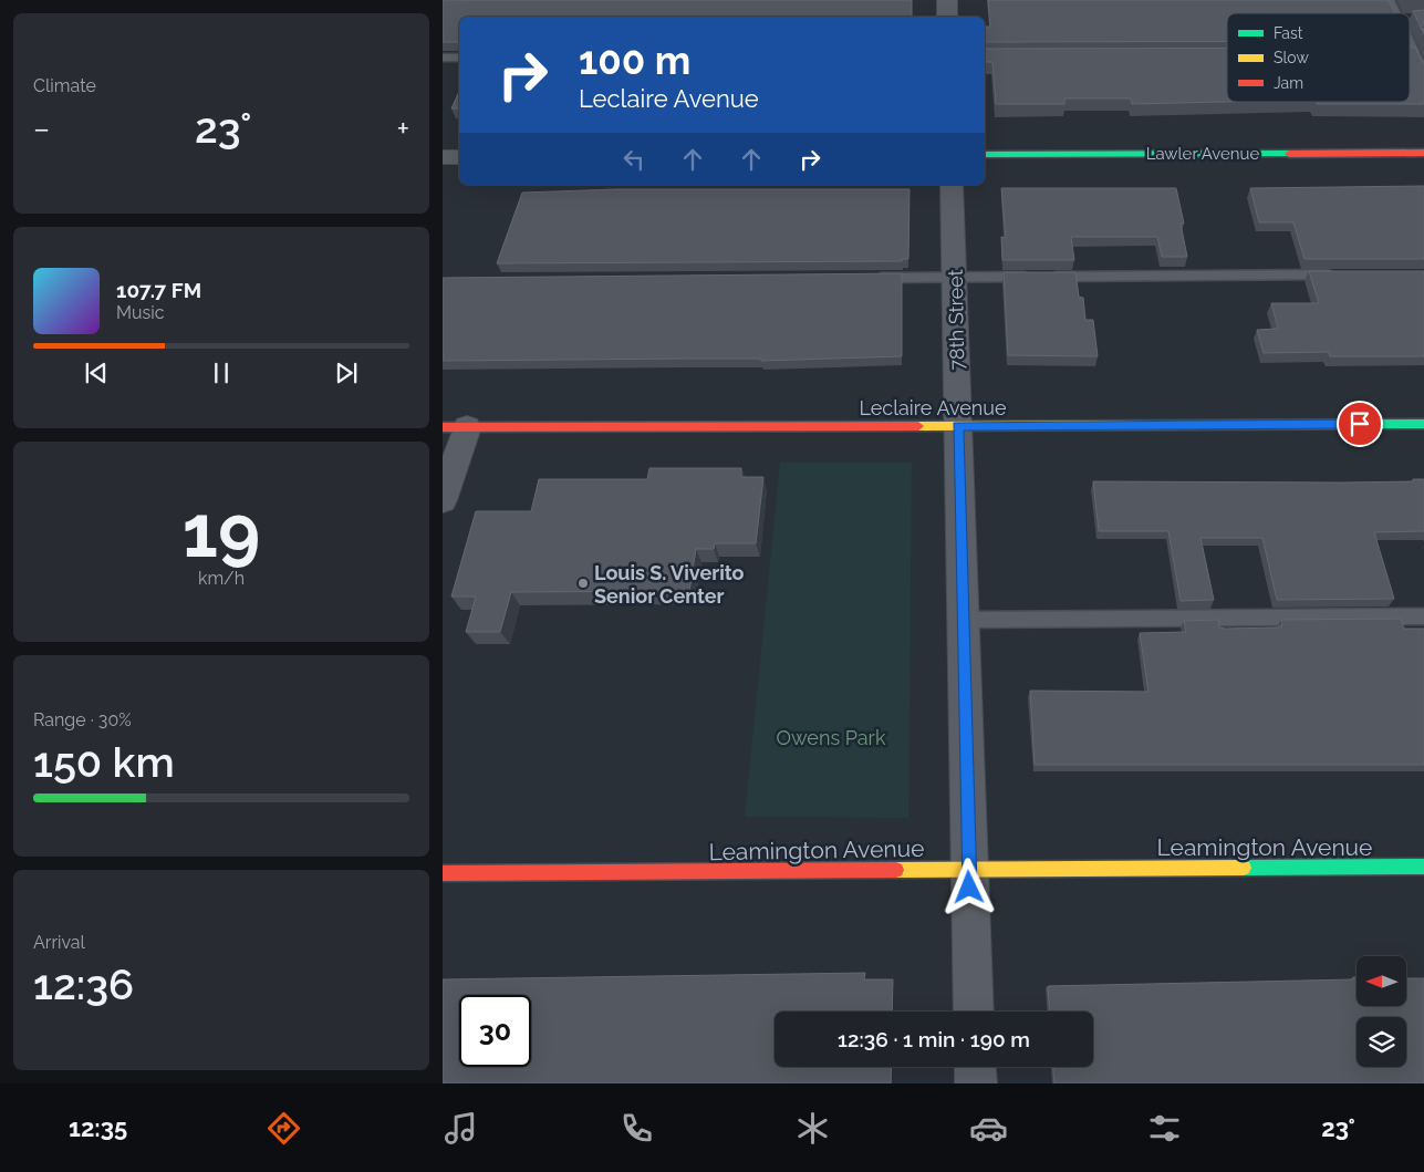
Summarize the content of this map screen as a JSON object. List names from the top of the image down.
{
  "streets": {
    "street": [
      "Lawler Avenue",
      "78th Street",
      "Leclaire Avenue",
      "Leamington Avenue"
    ]
  },
  "crossings": [
    ["78th Street", "Leclaire Avenue"],
    ["78th Street", "Leamington Avenue"]
  ],
  "parks": ["Owens Park"],
  "places": ["Louis S. Viverito Senior Center"],
  "legend": ["Fast", "Slow", "Jam"],
  "north": "left",
  "page": {
    "tile": [
      "Climate",
      ["19", "km/h"],
      ["Range · 30%", "150 km"],
      ["Arrival", "12:36"]
    ],
    "turn": ["100 m", "Leclaire Avenue"],
    "heat": ["−", "23°", "+"],
    "song": ["107.7 FM", "Music"],
    "limit": "30",
    "trip": "12:36 · 1 min · 190 m",
    "tabs": ["12:35", "23°"]
  }
}
